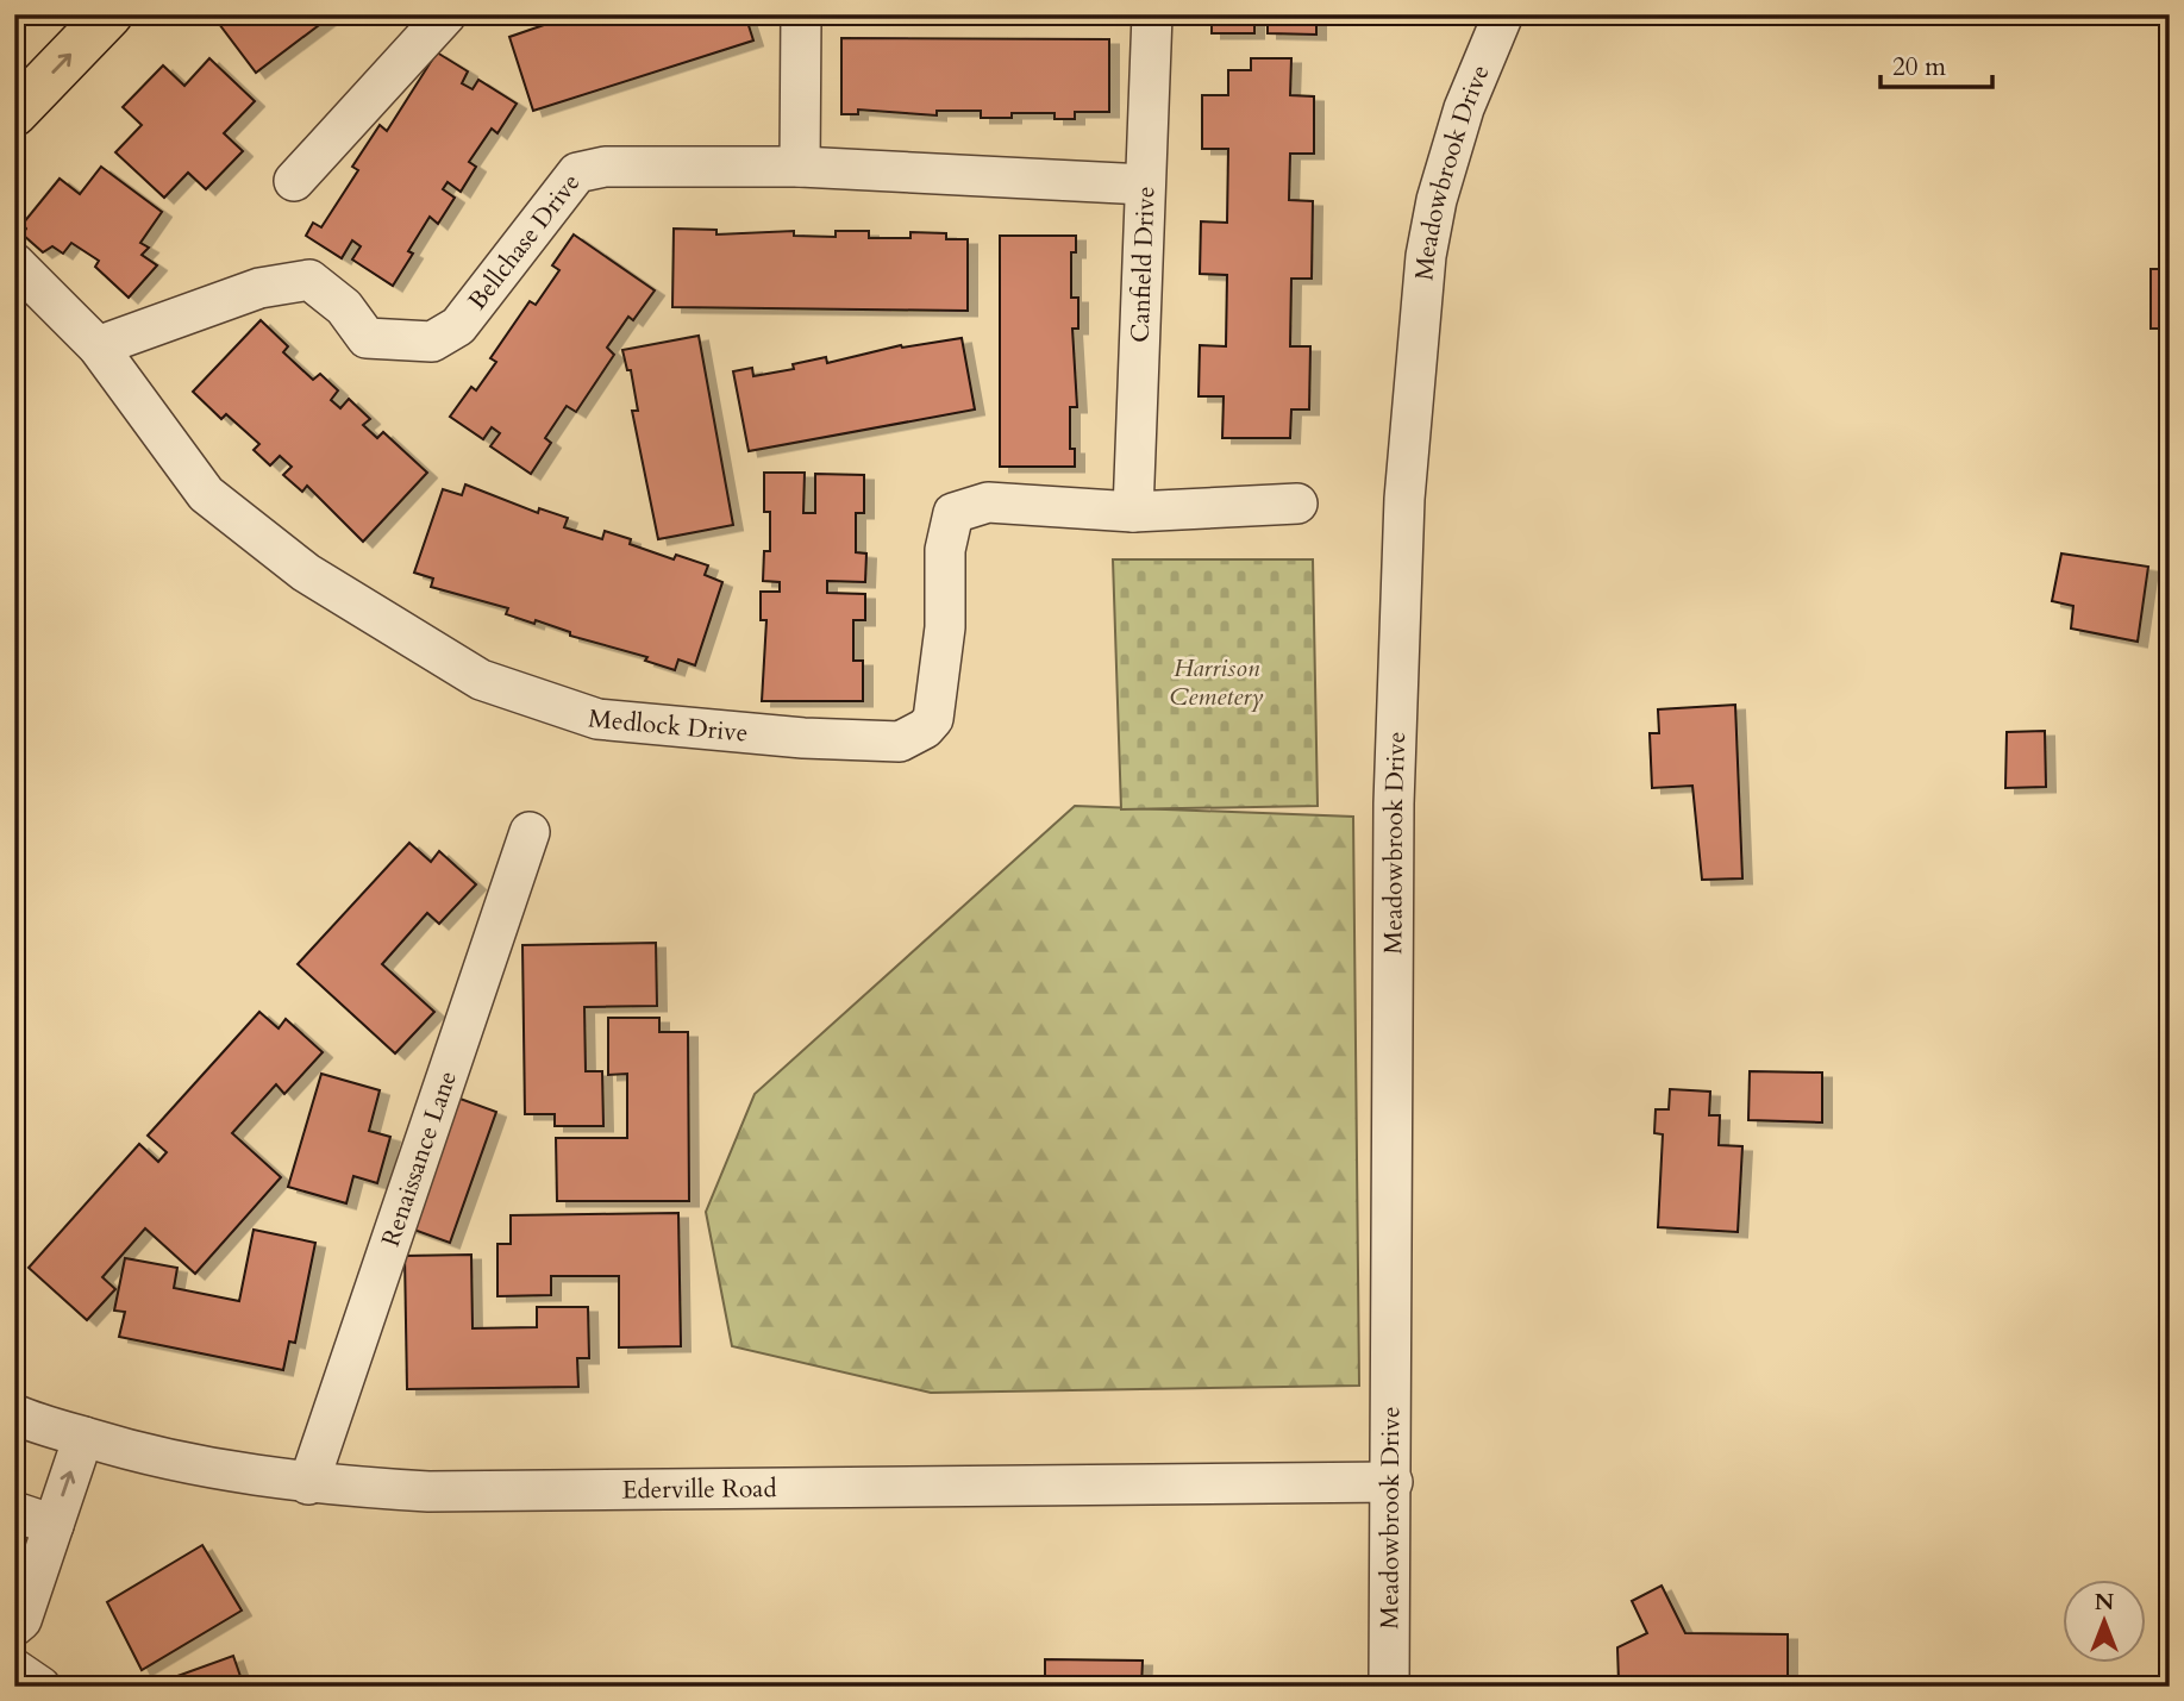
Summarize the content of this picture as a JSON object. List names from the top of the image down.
{
  "streets": {
    "street": [
      "Meadowbrook Drive",
      "Bellchase Drive",
      "Canfield Drive",
      "Medlock Drive",
      "Renaissance Lane",
      "Ederville Road"
    ]
  },
  "crossings": [
    ["Meadowbrook Drive", "Ederville Road"],
    ["Bellchase Drive", "Canfield Drive"],
    ["Bellchase Drive", "Medlock Drive"],
    ["Canfield Drive", "Medlock Drive"],
    ["Renaissance Lane", "Ederville Road"]
  ],
  "parks": ["Harrison Cemetery"],
  "scale_bar": "20 m",
  "north": "top"
}
